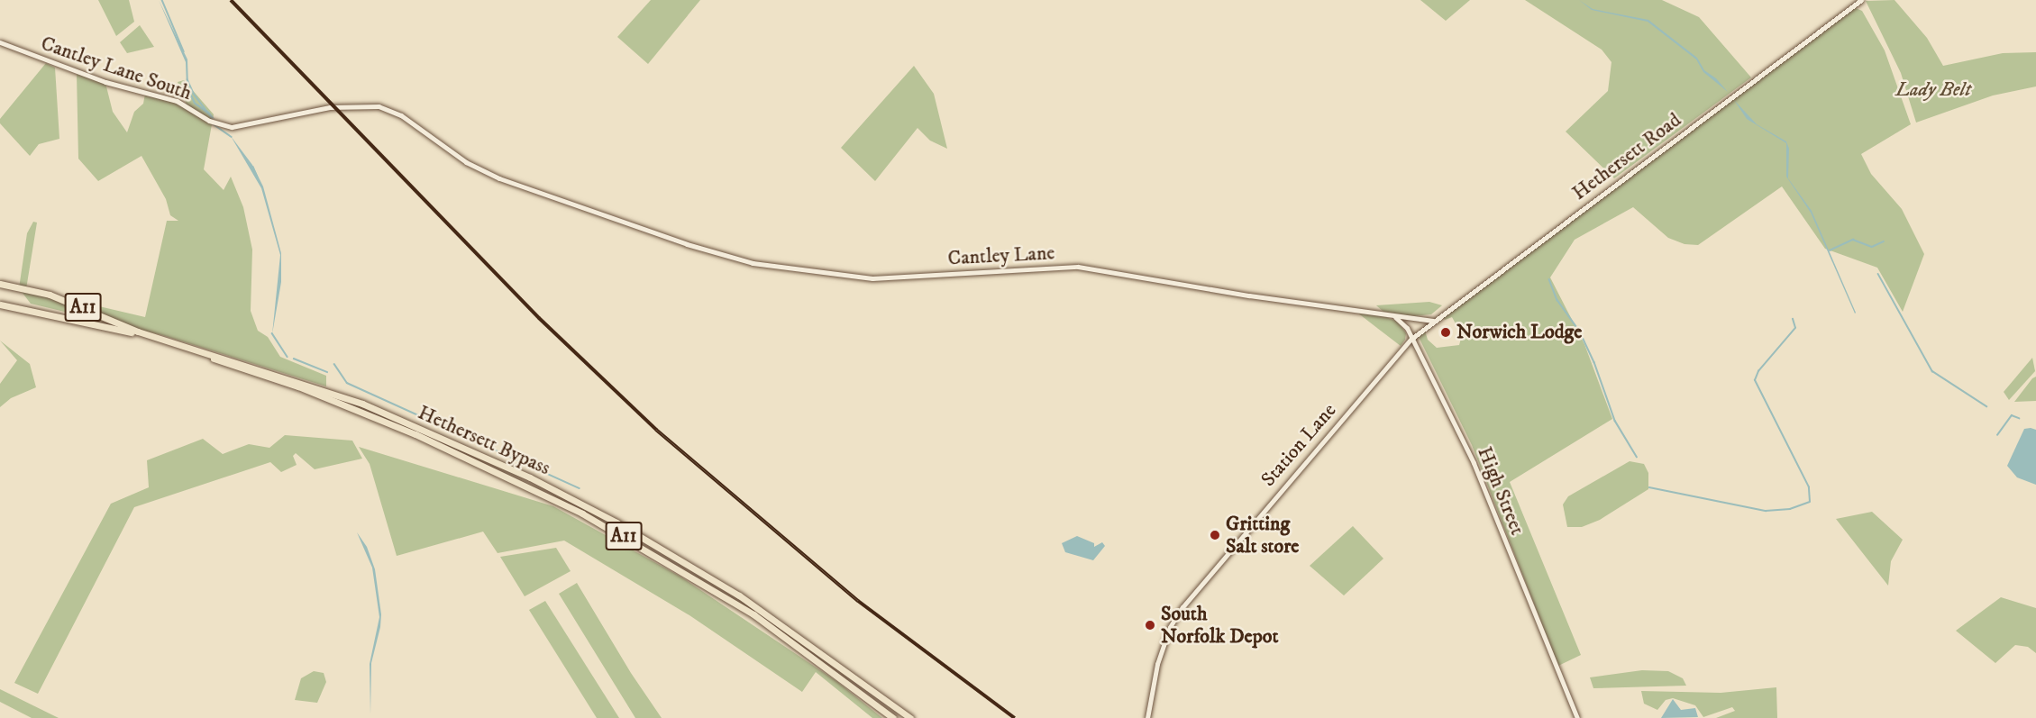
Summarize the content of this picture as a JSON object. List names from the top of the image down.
{
  "streets": {
    "highway": ["A11", "Hethersett Bypass"],
    "street": [
      "Cantley Lane South",
      "Hethersett Road",
      "Cantley Lane",
      "Station Lane",
      "High Street"
    ]
  },
  "crossings": [
    ["Cantley Lane South", "Cantley Lane"],
    ["Hethersett Road", "Cantley Lane"],
    ["Hethersett Road", "Station Lane"],
    ["Hethersett Road", "High Street"],
    ["Station Lane", "High Street"]
  ],
  "parks": ["Lady Belt"],
  "places": ["Norwich Lodge", "Gritting Salt store", "South Norfolk Depot"]
}
